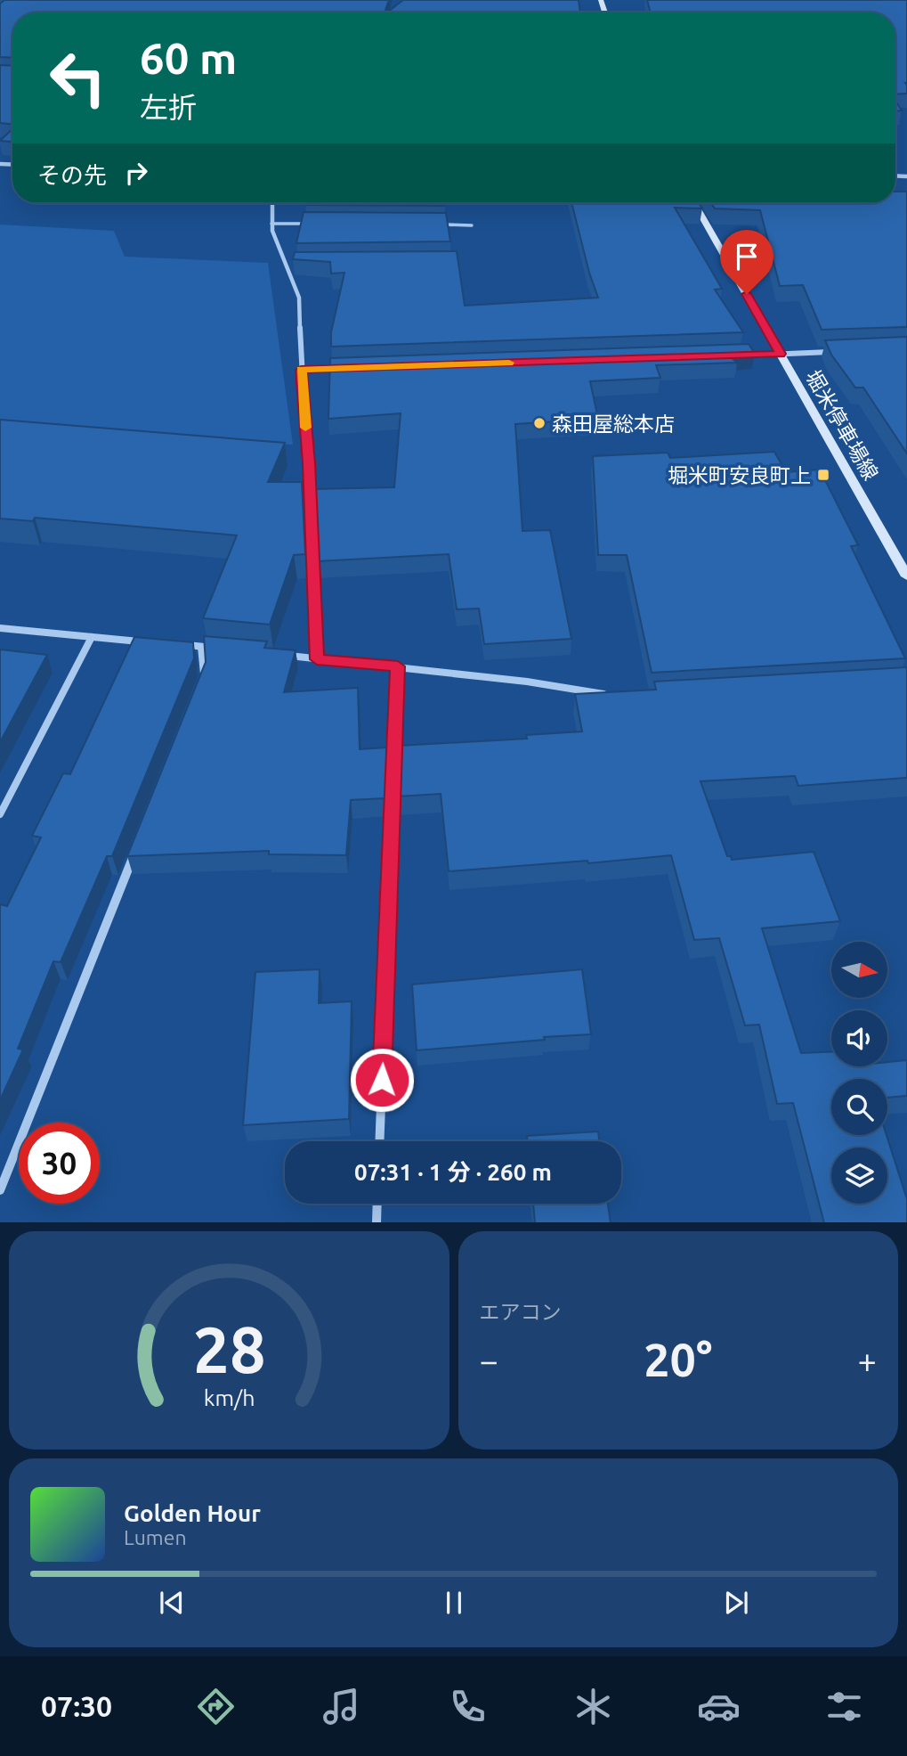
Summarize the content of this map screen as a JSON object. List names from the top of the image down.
{
  "streets": {
    "main road": ["堀米停車場線"]
  },
  "places": {
    "other": ["森田屋総本店"],
    "transit": ["堀米町安良町上"]
  },
  "north": "right",
  "page": {
    "turn": ["60 m", "左折"],
    "then": "その先",
    "limit": "30",
    "trip": "07:31 · 1 分 · 260 m",
    "tile": "エアコン",
    "heat": ["−", "20°", "+"],
    "song": ["Golden Hour", "Lumen"],
    "tabs": "07:30",
    "gauge": ["28", "km/h"]
  }
}
